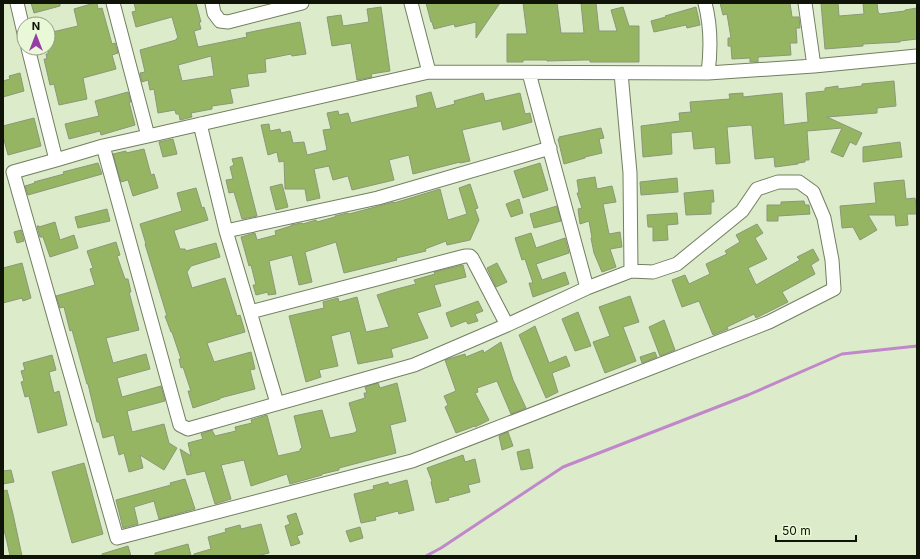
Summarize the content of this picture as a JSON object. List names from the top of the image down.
{
  "scale_bar": "50 m",
  "north": "top"
}
